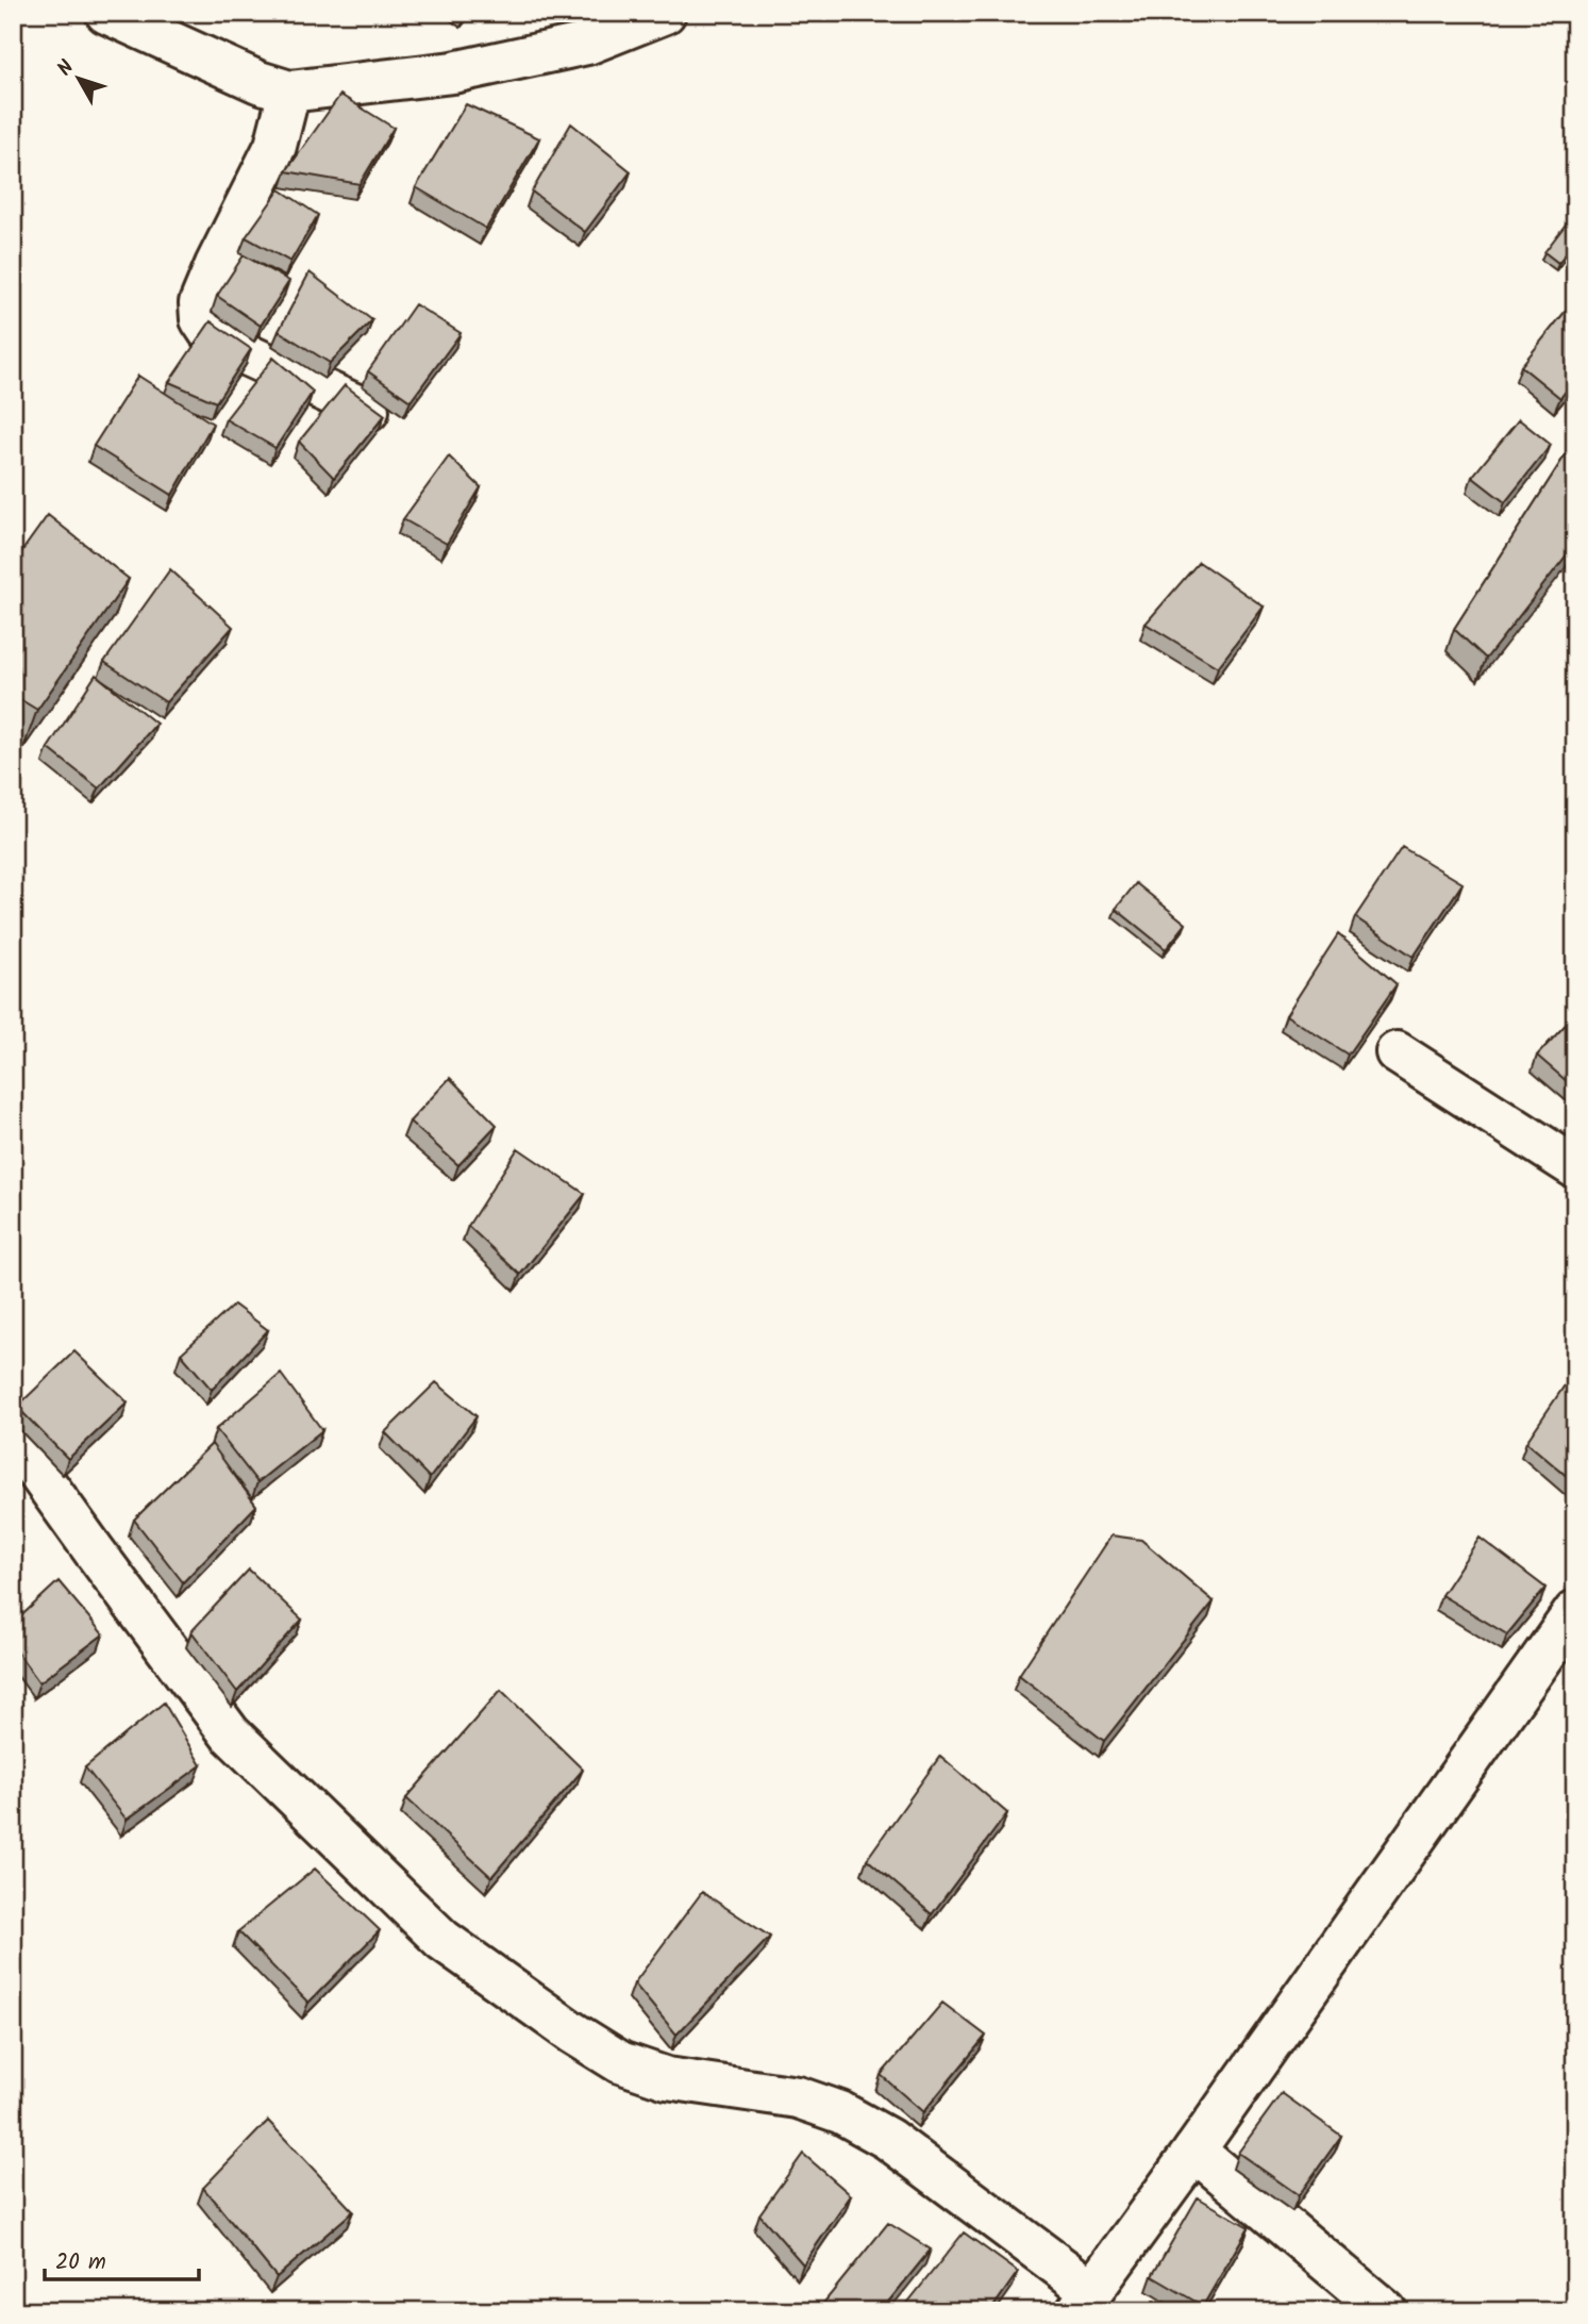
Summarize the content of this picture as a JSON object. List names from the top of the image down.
{
  "scale_bar": "20 m",
  "north": "top left"
}
